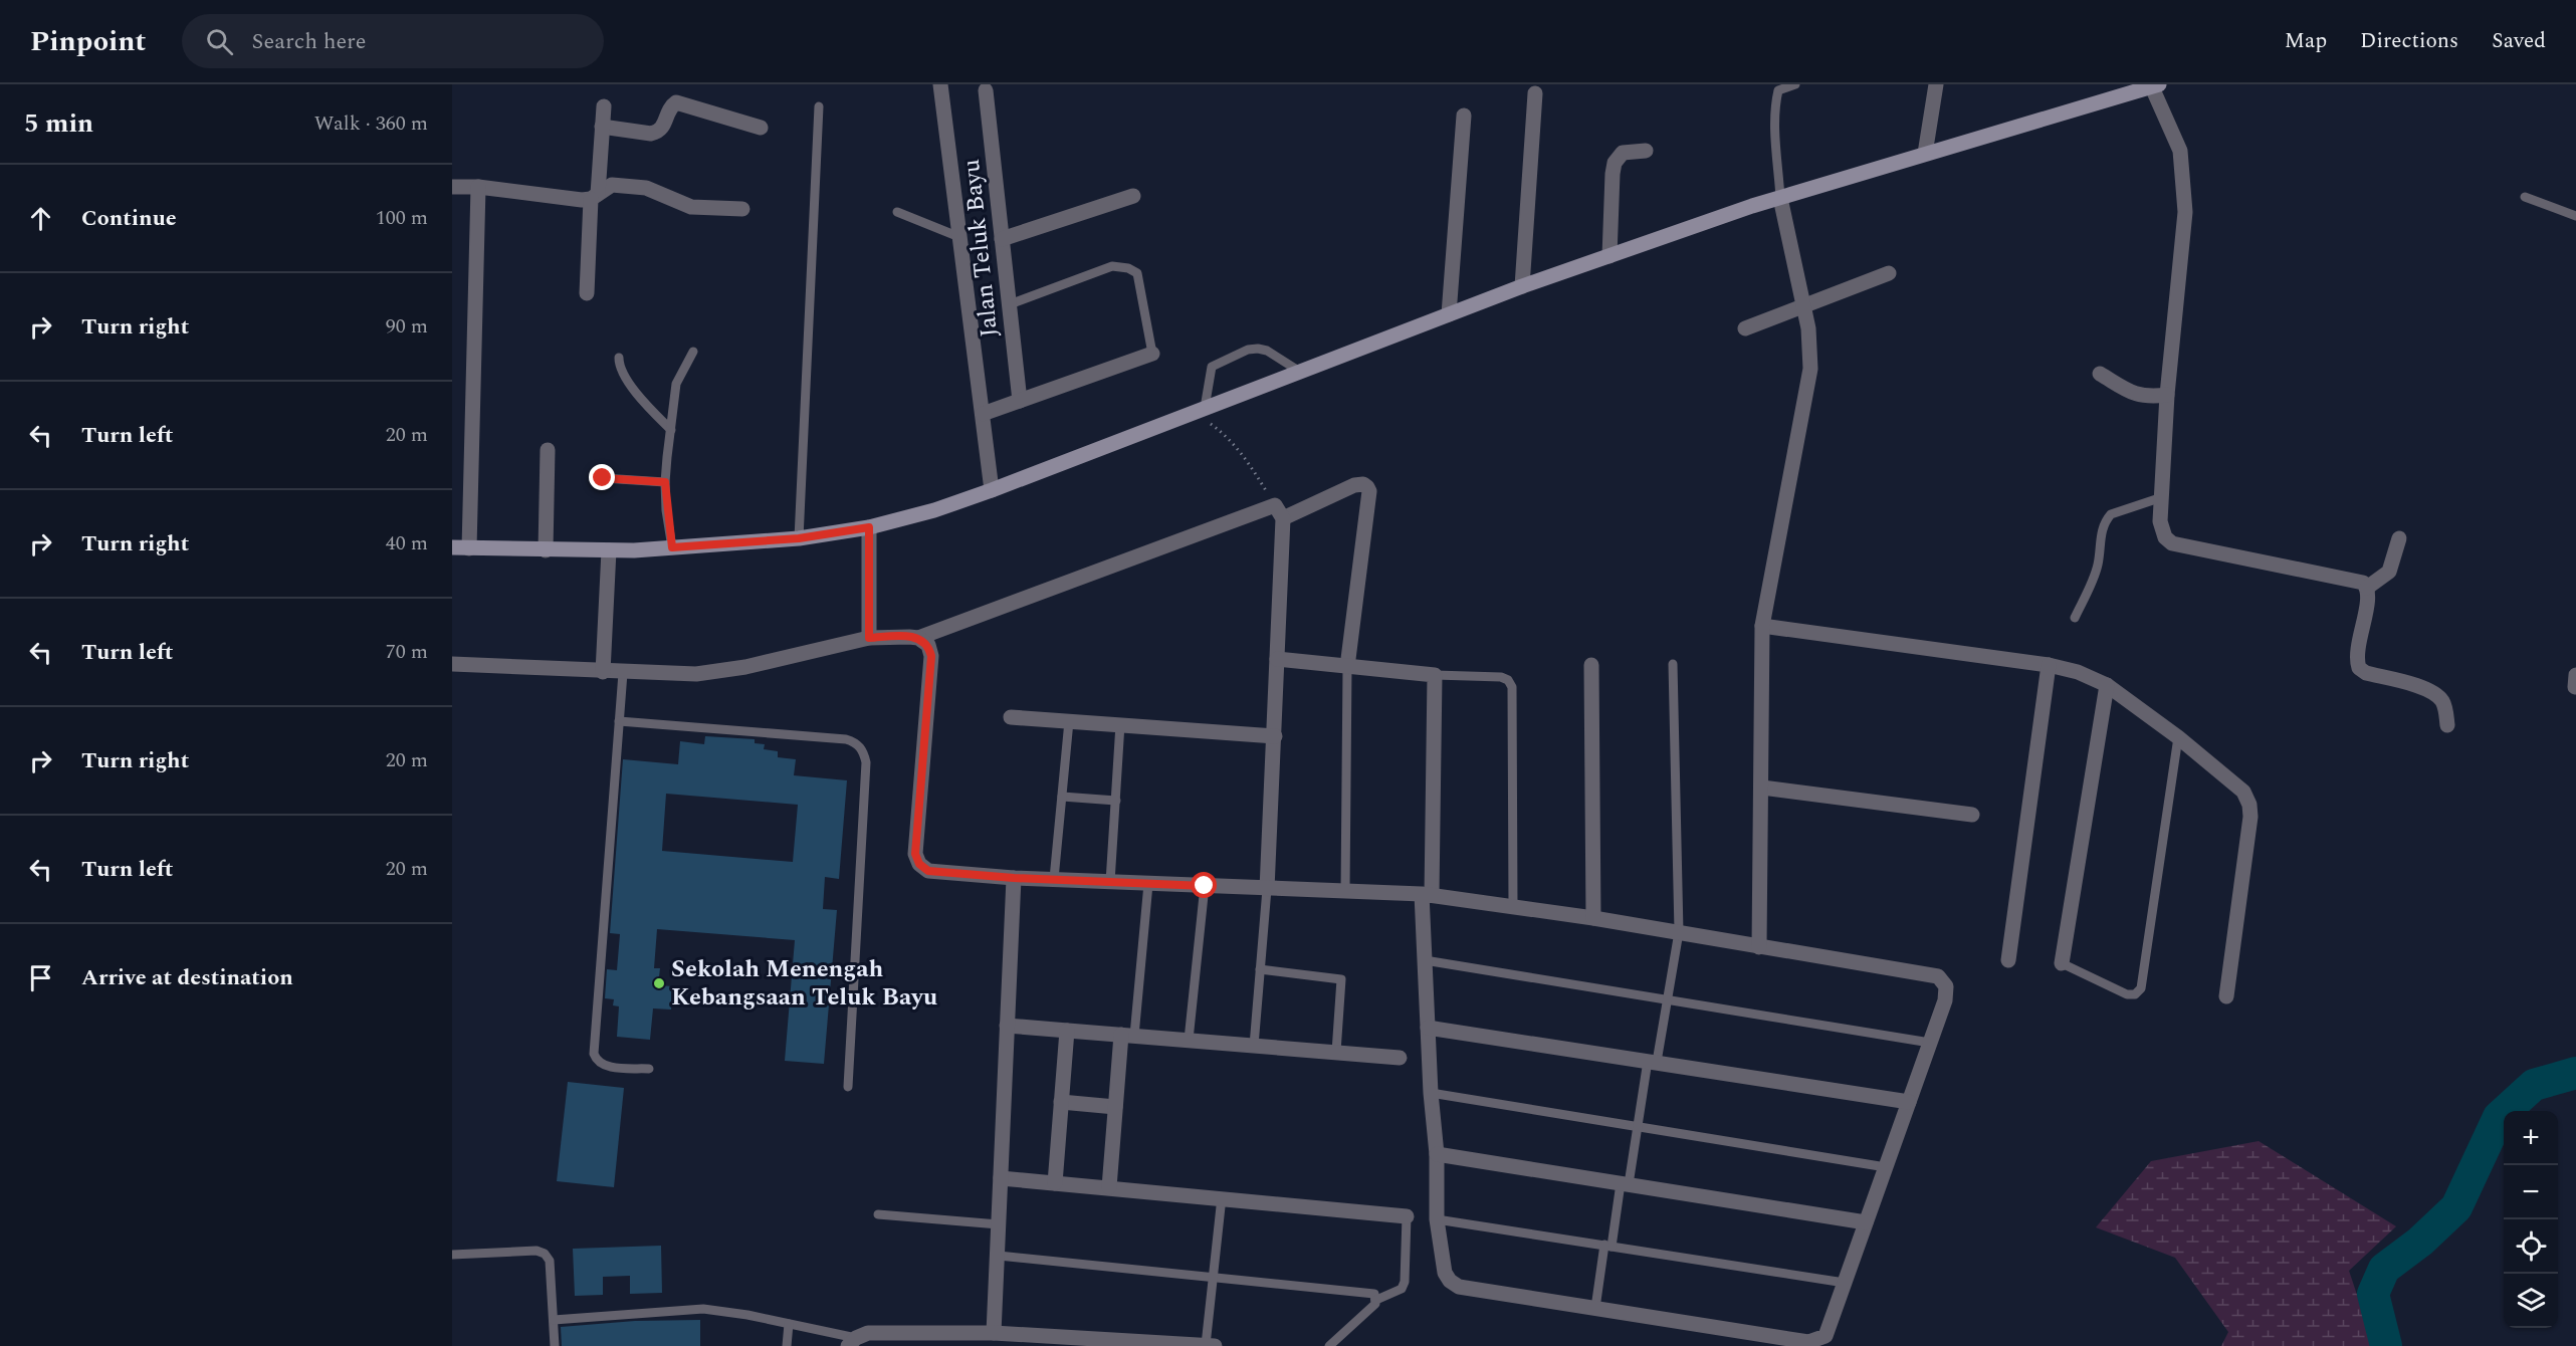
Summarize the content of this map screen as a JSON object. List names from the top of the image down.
{
  "streets": {
    "street": ["Jalan Teluk Bayu"]
  },
  "places": ["Sekolah Menengah Kebangsaan Teluk Bayu"],
  "page": {
    "header": "Pinpoint",
    "search": "Search here",
    "nav": ["Map", "Directions", "Saved"],
    "heading": ["5 min", "Walk · 360 m"],
    "list": [
      ["Continue", "100 m"],
      ["Turn right", "90 m"],
      ["Turn left", "20 m"],
      ["Turn right", "40 m"],
      ["Turn left", "70 m"],
      ["Turn right", "20 m"],
      ["Turn left", "20 m"],
      "Arrive at destination"
    ],
    "map_buttons": ["+", "−"]
  }
}
